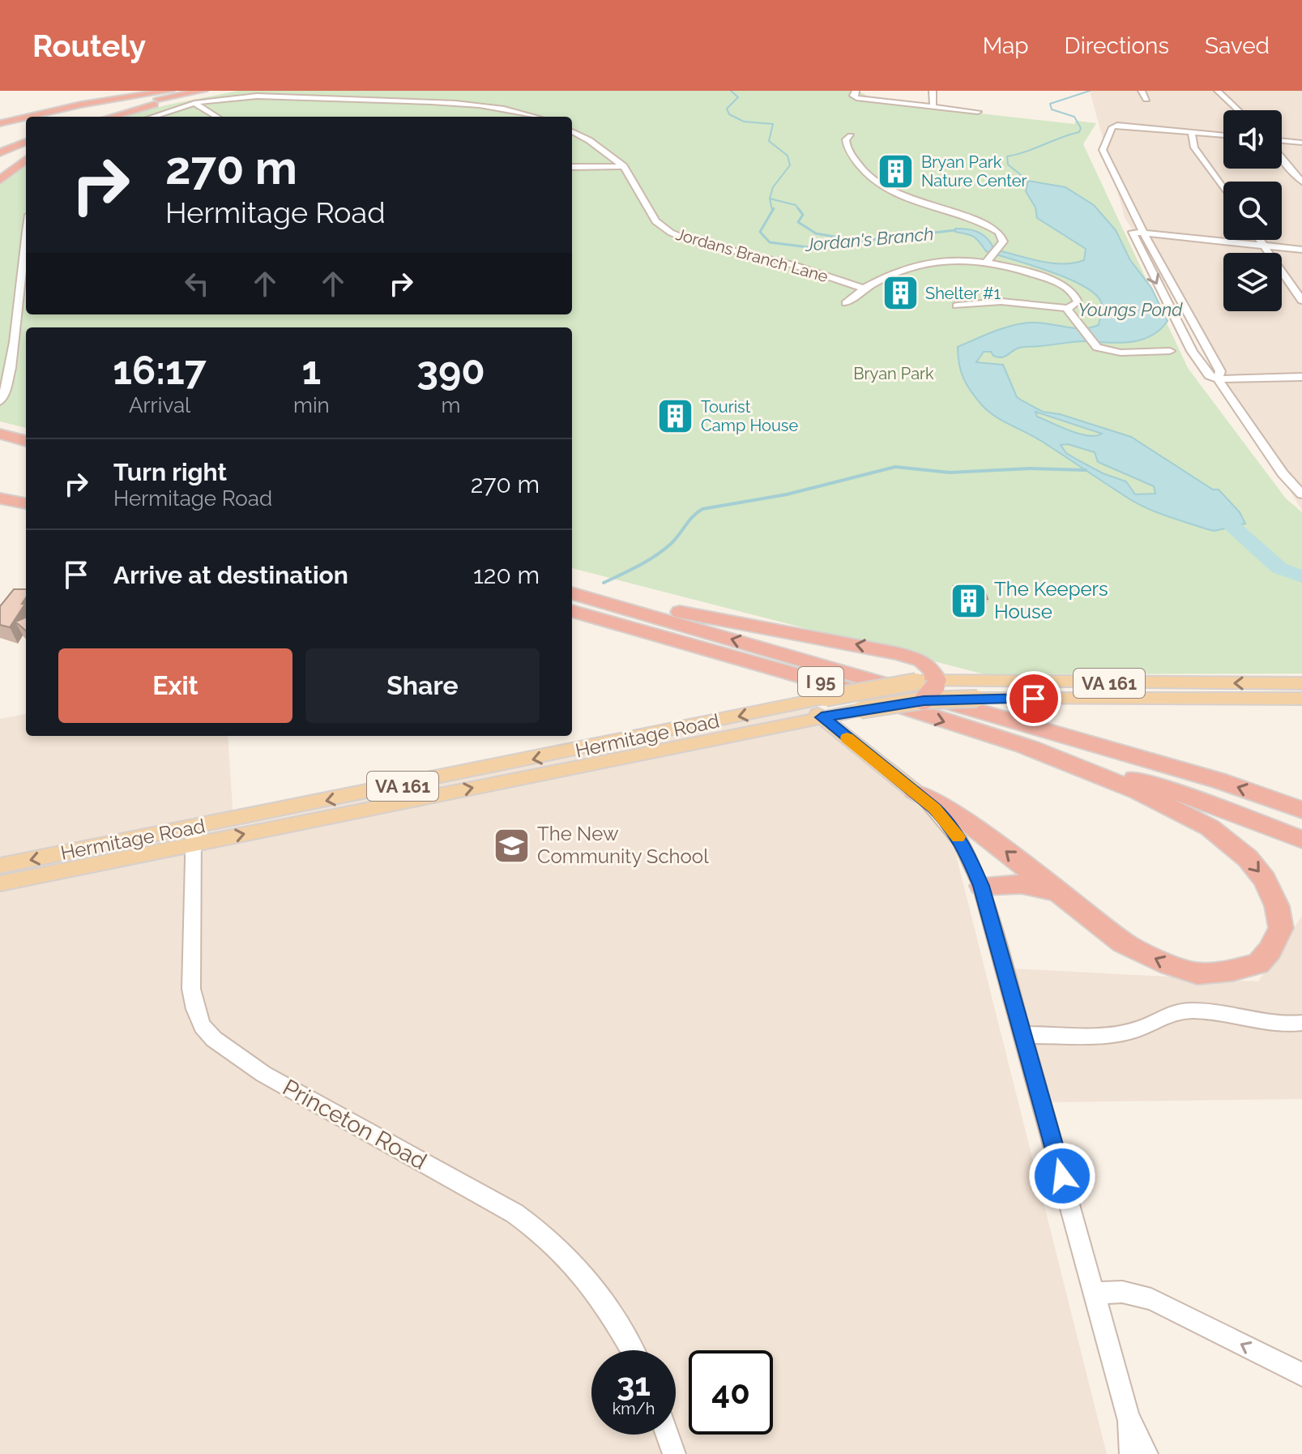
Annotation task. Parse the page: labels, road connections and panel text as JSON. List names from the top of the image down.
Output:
{
  "streets": {
    "highway": ["I 95"],
    "main road": ["VA 161", "Hermitage Road"],
    "street": ["Jordans Branch Lane", "Princeton Road"]
  },
  "crossings": [
    ["Hermitage Road", "Princeton Road"]
  ],
  "water": ["Jordan's Branch", "Youngs Pond"],
  "parks": ["Bryan Park"],
  "places": {
    "building": [
      "Bryan Park Nature Center",
      "Shelter #1",
      "Tourist Camp House",
      "The Keepers House"
    ],
    "school or university": ["The New Community School"]
  },
  "page": {
    "header": "Routely",
    "nav": ["Map", "Directions", "Saved"],
    "turn": ["270 m", "Hermitage Road"],
    "eta": [
      "16:17",
      "Arrival",
      "1",
      "min",
      "390",
      "m"
    ],
    "list": [
      {
        "name": "Turn right",
        "note": "Hermitage Road",
        "value": "270 m"
      },
      {
        "name": "Arrive at destination",
        "value": "120 m"
      }
    ],
    "buttons": ["Exit", "Share"],
    "speed": "31 km/h",
    "limit": "40"
  }
}
